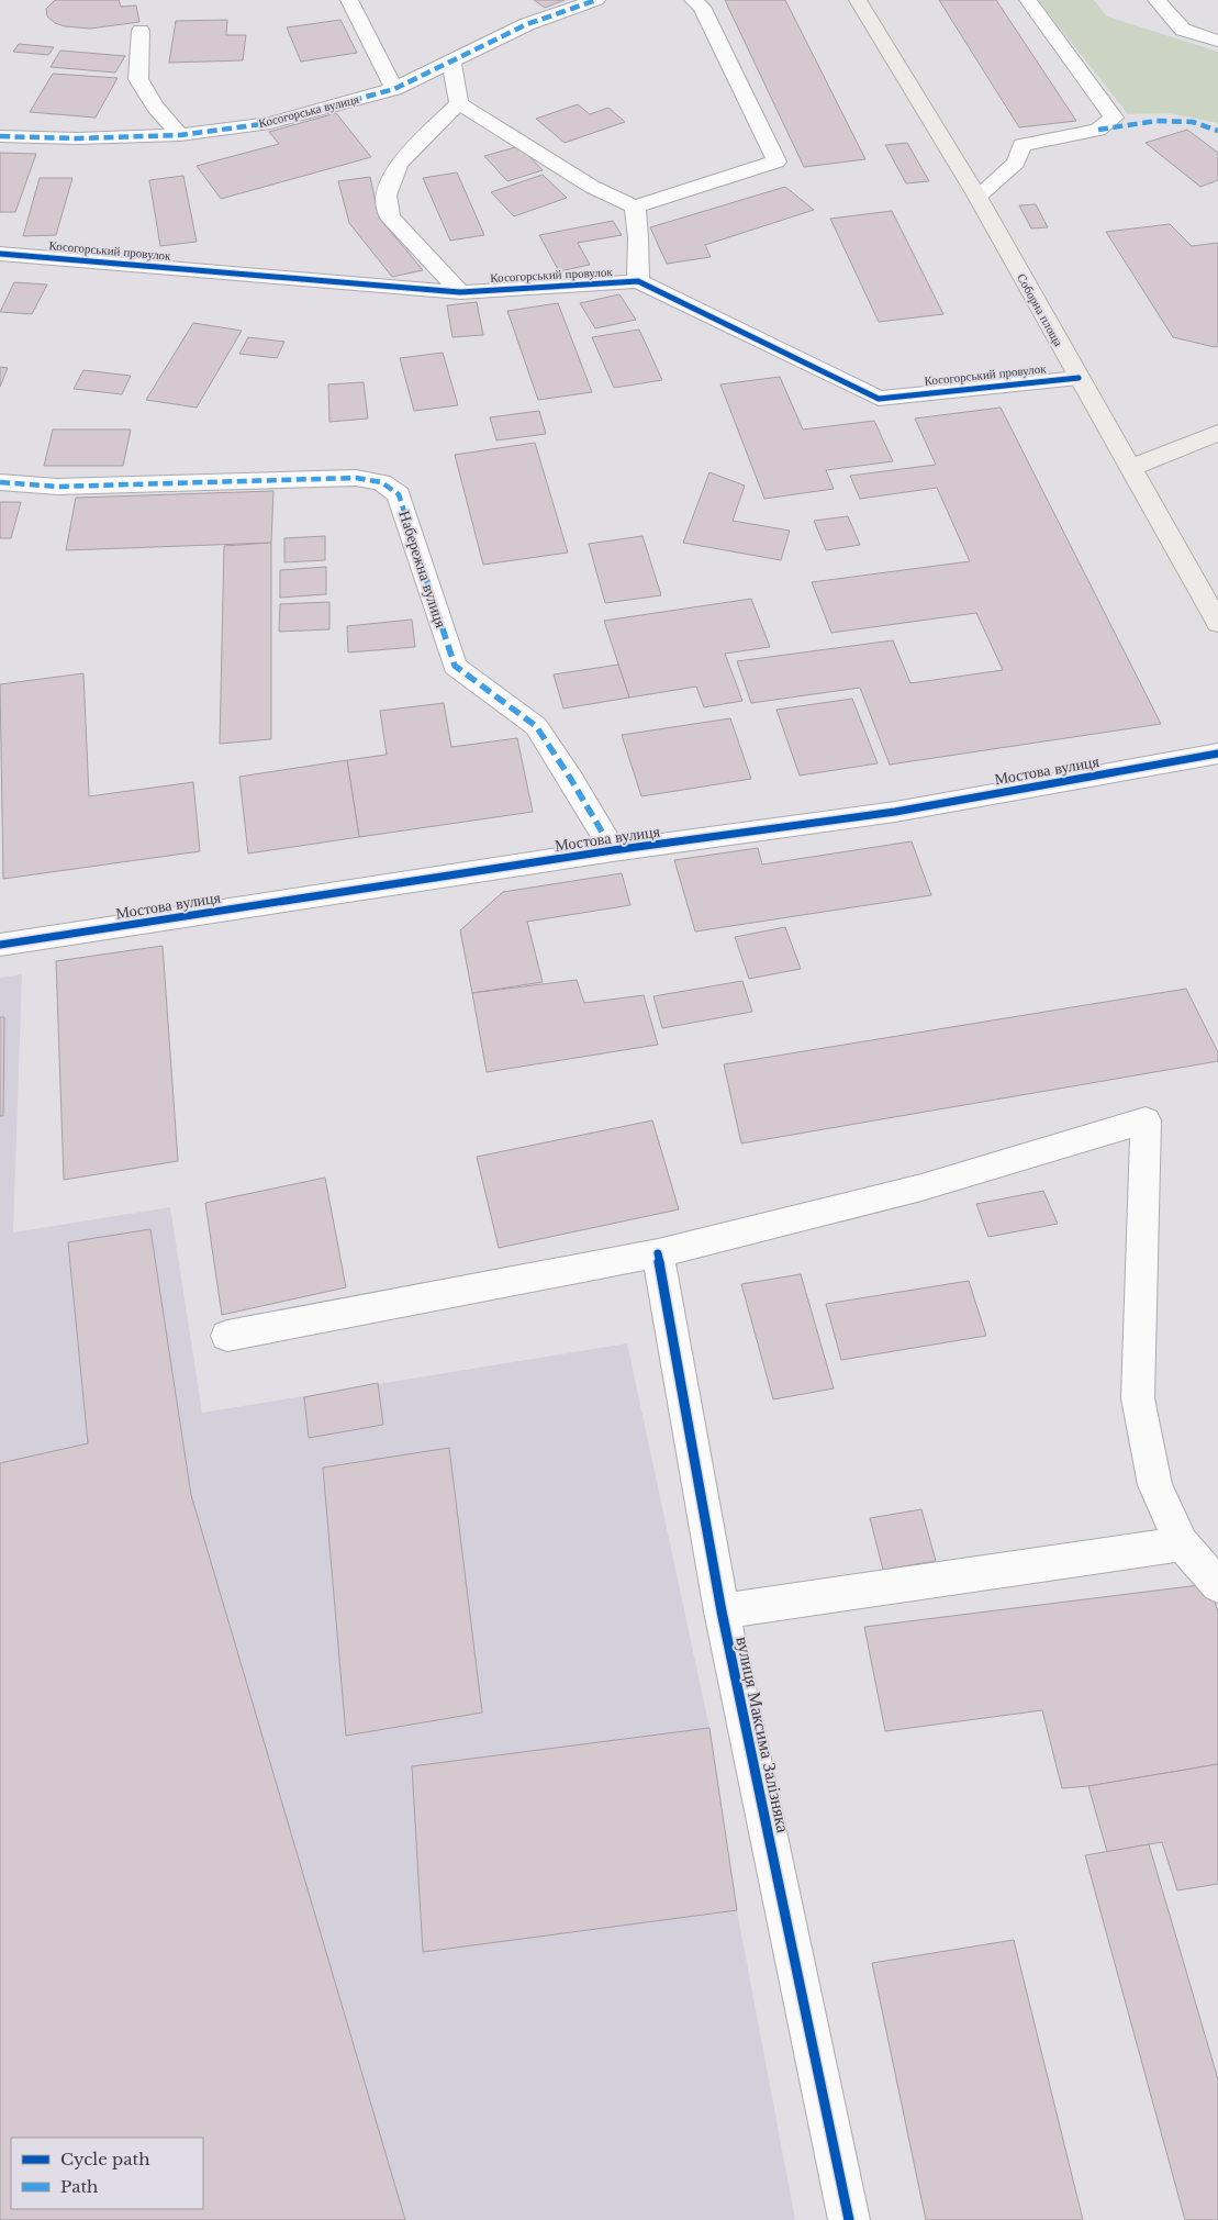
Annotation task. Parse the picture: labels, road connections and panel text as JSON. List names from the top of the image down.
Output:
{
  "streets": {
    "main road": ["Соборна площа"],
    "street": [
      "Косогорська вулиця",
      "Косогорський провулок",
      "Набережна вулиця",
      "Мостова вулиця",
      "вулиця Максима Залізняка"
    ]
  },
  "crossings": [
    ["Косогорський провулок", "Соборна площа"],
    ["Набережна вулиця", "Мостова вулиця"]
  ],
  "legend": ["Cycle path", "Path"]
}
